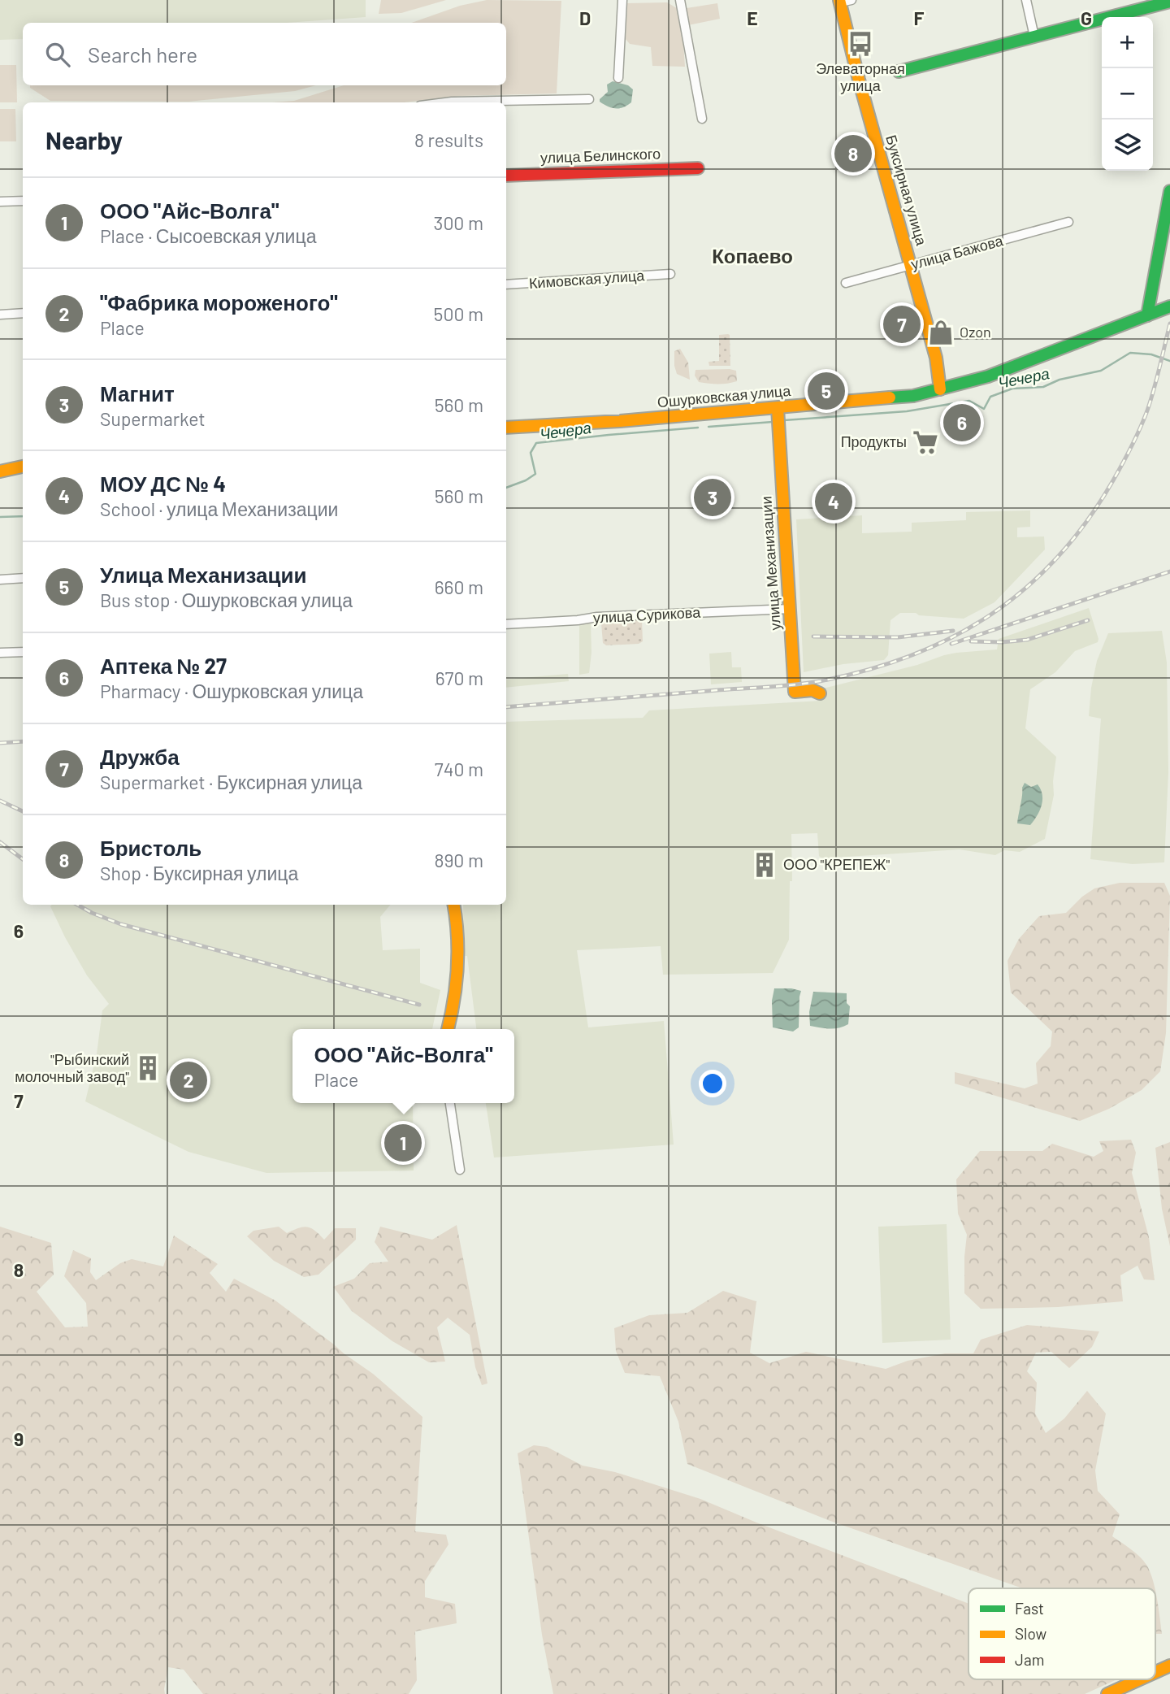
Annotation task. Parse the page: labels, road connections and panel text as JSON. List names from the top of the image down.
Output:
{
  "streets": {
    "street": [
      "улица Белинского",
      "Буксирная улица",
      "улица Бажова",
      "Кимовская улица",
      "Ошурковская улица",
      "улица Механизации",
      "улица Сурикова"
    ]
  },
  "crossings": [
    ["Буксирная улица", "улица Бажова"],
    ["Буксирная улица", "Ошурковская улица"],
    ["Ошурковская улица", "улица Механизации"],
    ["улица Механизации", "улица Сурикова"]
  ],
  "districts": ["Копаево"],
  "water": ["Чечера"],
  "places": {
    "bus stop": ["Элеваторная улица"],
    "shop": ["Ozon"],
    "supermarket": ["Продукты"],
    "building": ["ООО \"КРЕПЕЖ\"", "\"Рыбинский молочный завод\""]
  },
  "legend": ["Fast", "Slow", "Jam"],
  "page": {
    "map_buttons": ["+", "−"],
    "search": "Search here",
    "heading": ["Nearby", "8 results"],
    "pins": [
      "8",
      "7",
      "5",
      "6",
      "3",
      "4",
      "2",
      "1"
    ],
    "list": [
      {
        "mark": "1",
        "name": "ООО \"Айс-Волга\"",
        "note": "Place · Сысоевская улица",
        "value": "300 m"
      },
      {
        "mark": "2",
        "name": "\"Фабрика мороженого\"",
        "note": "Place",
        "value": "500 m"
      },
      {
        "mark": "3",
        "name": "Магнит",
        "note": "Supermarket",
        "value": "560 m"
      },
      {
        "mark": "4",
        "name": "МОУ ДС № 4",
        "note": "School · улица Механизации",
        "value": "560 m"
      },
      {
        "mark": "5",
        "name": "Улица Механизации",
        "note": "Bus stop · Ошурковская улица",
        "value": "660 m"
      },
      {
        "mark": "6",
        "name": "Аптека № 27",
        "note": "Pharmacy · Ошурковская улица",
        "value": "670 m"
      },
      {
        "mark": "7",
        "name": "Дружба",
        "note": "Supermarket · Буксирная улица",
        "value": "740 m"
      },
      {
        "mark": "8",
        "name": "Бристоль",
        "note": "Shop · Буксирная улица",
        "value": "890 m"
      }
    ],
    "popup": ["ООО \"Айс-Волга\"", "Place"]
  },
  "grid": {
    "columns": [
      "D",
      "E",
      "F",
      "G"
    ],
    "rows": [
      "6",
      "7",
      "8",
      "9"
    ]
  }
}
